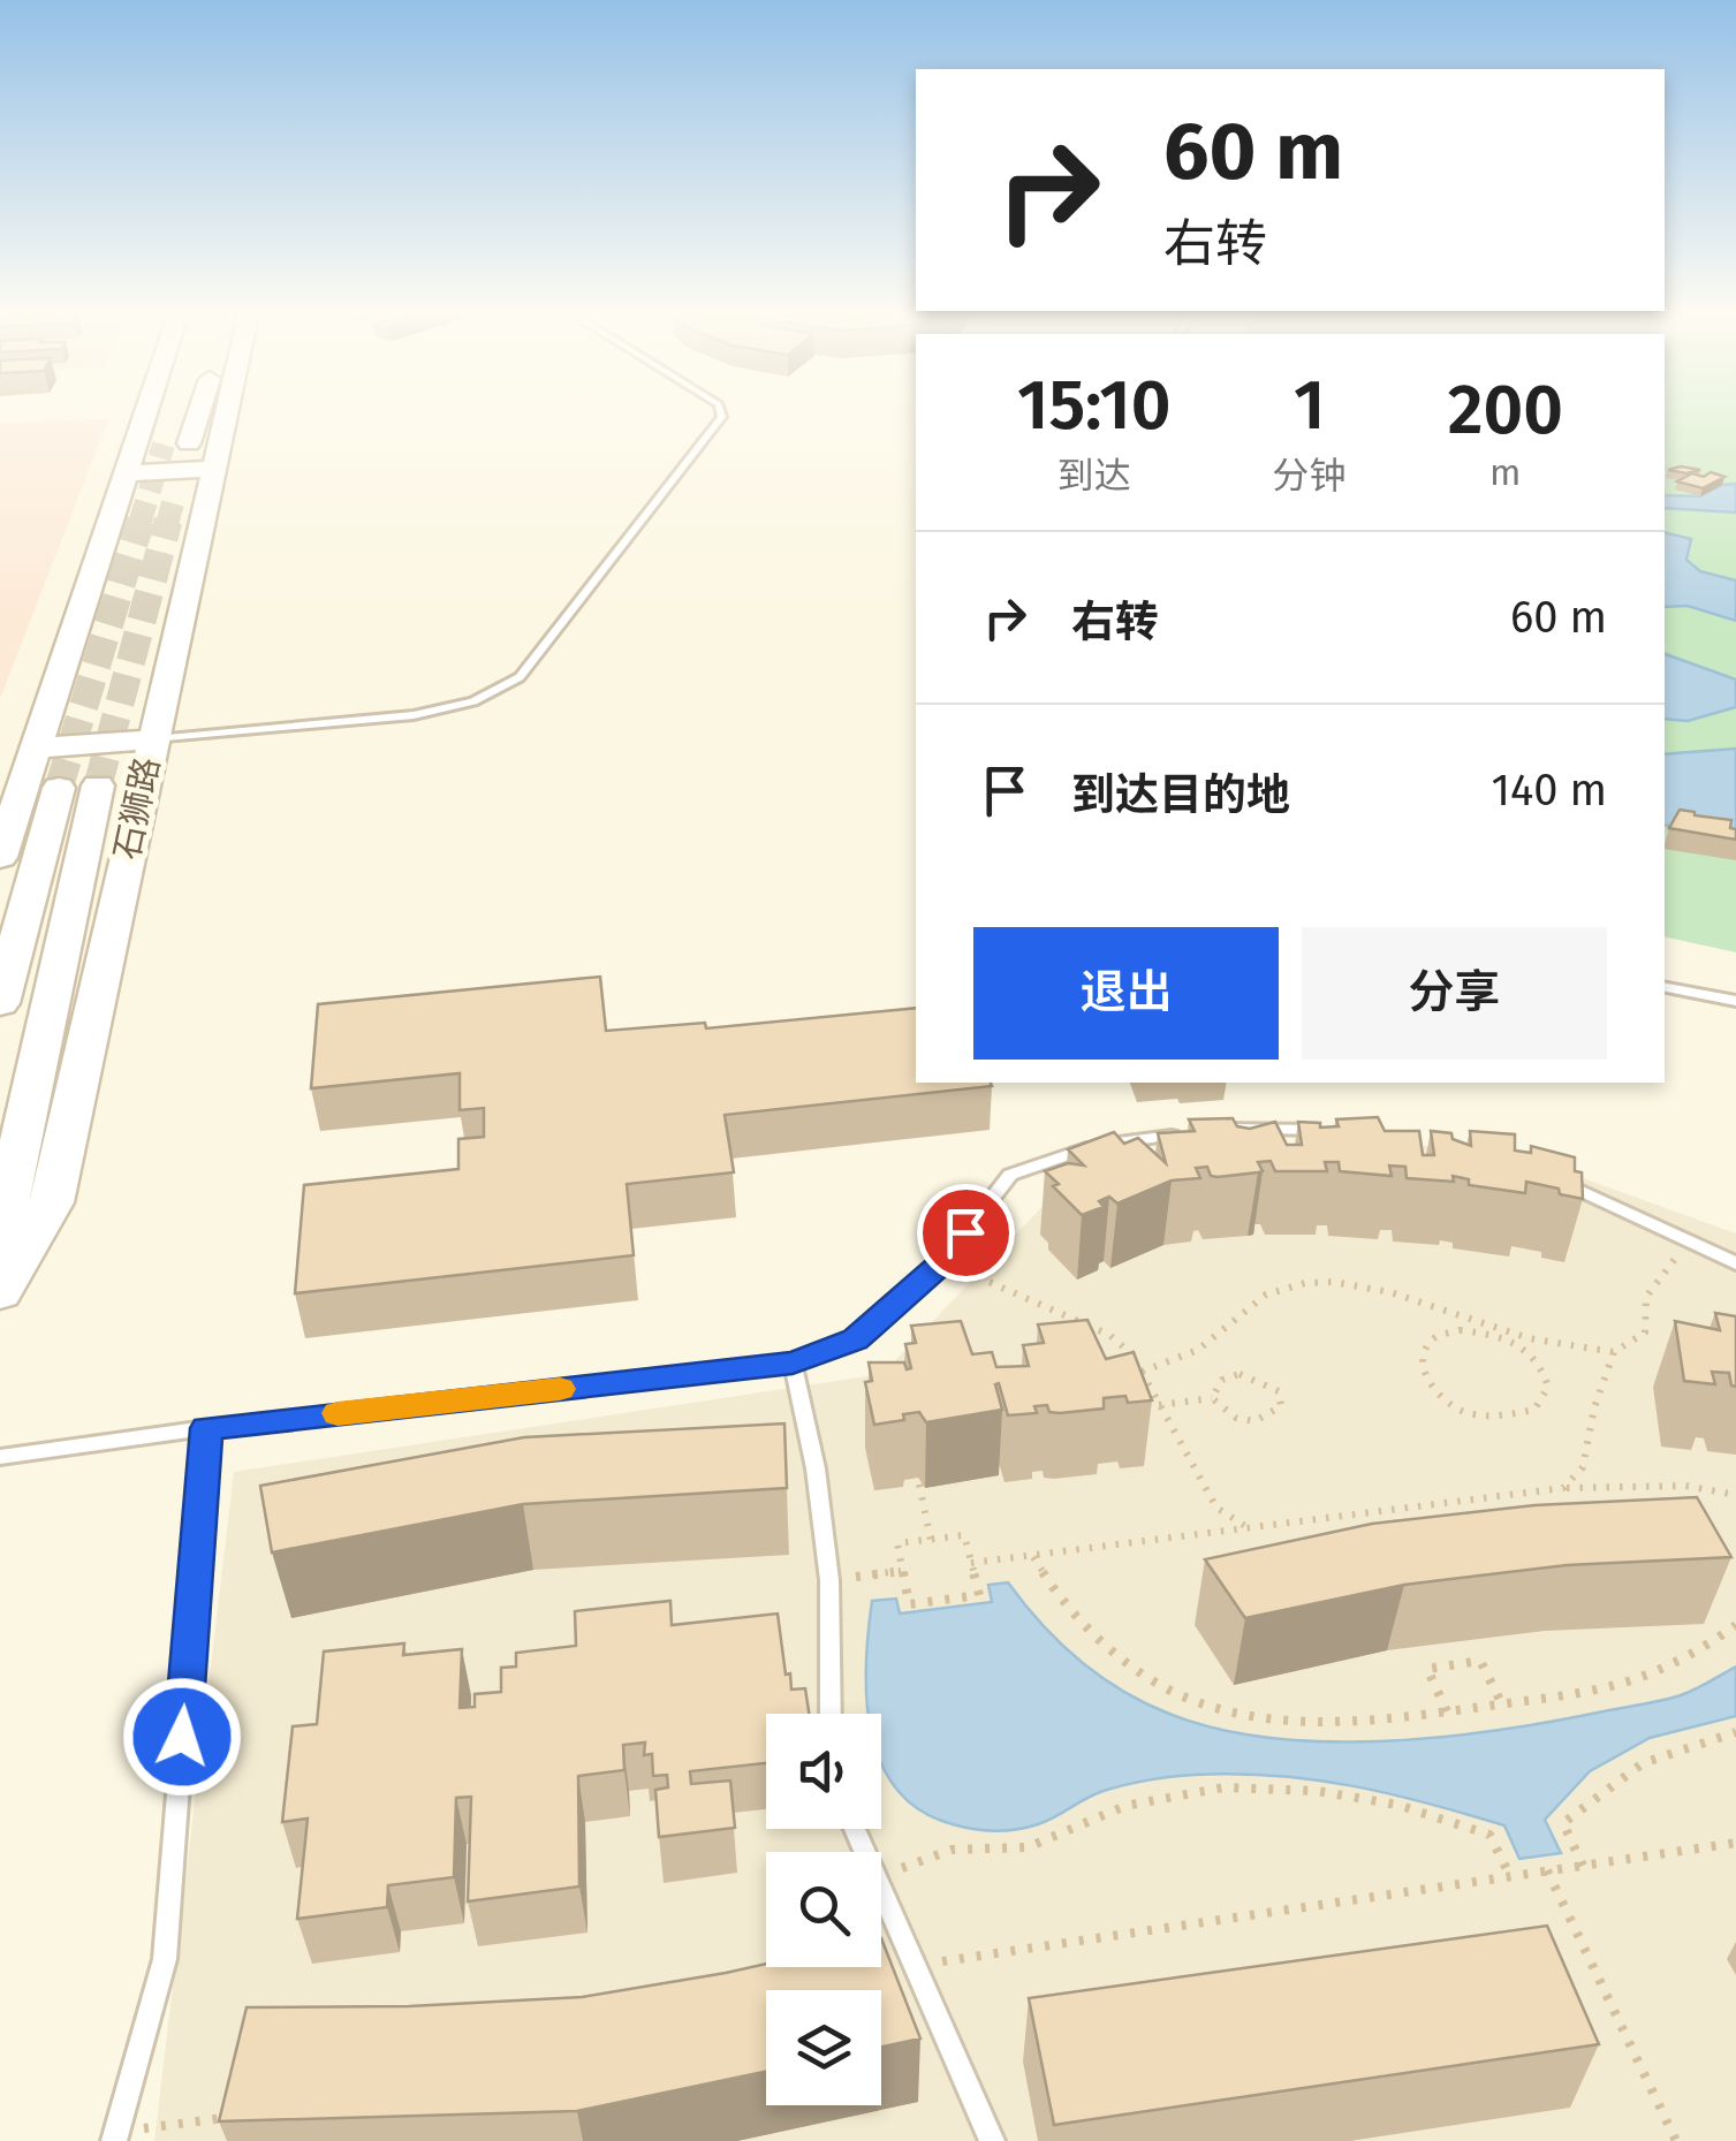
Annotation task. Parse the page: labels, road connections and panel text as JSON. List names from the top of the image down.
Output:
{
  "streets": {
    "street": ["石狮路"]
  },
  "page": {
    "turn": ["60 m", "右转"],
    "eta": [
      "15:10",
      "到达",
      "1",
      "分钟",
      "200",
      "m"
    ],
    "list": [
      {
        "name": "右转",
        "value": "60 m"
      },
      {
        "name": "到达目的地",
        "value": "140 m"
      }
    ],
    "buttons": ["退出", "分享"]
  }
}
